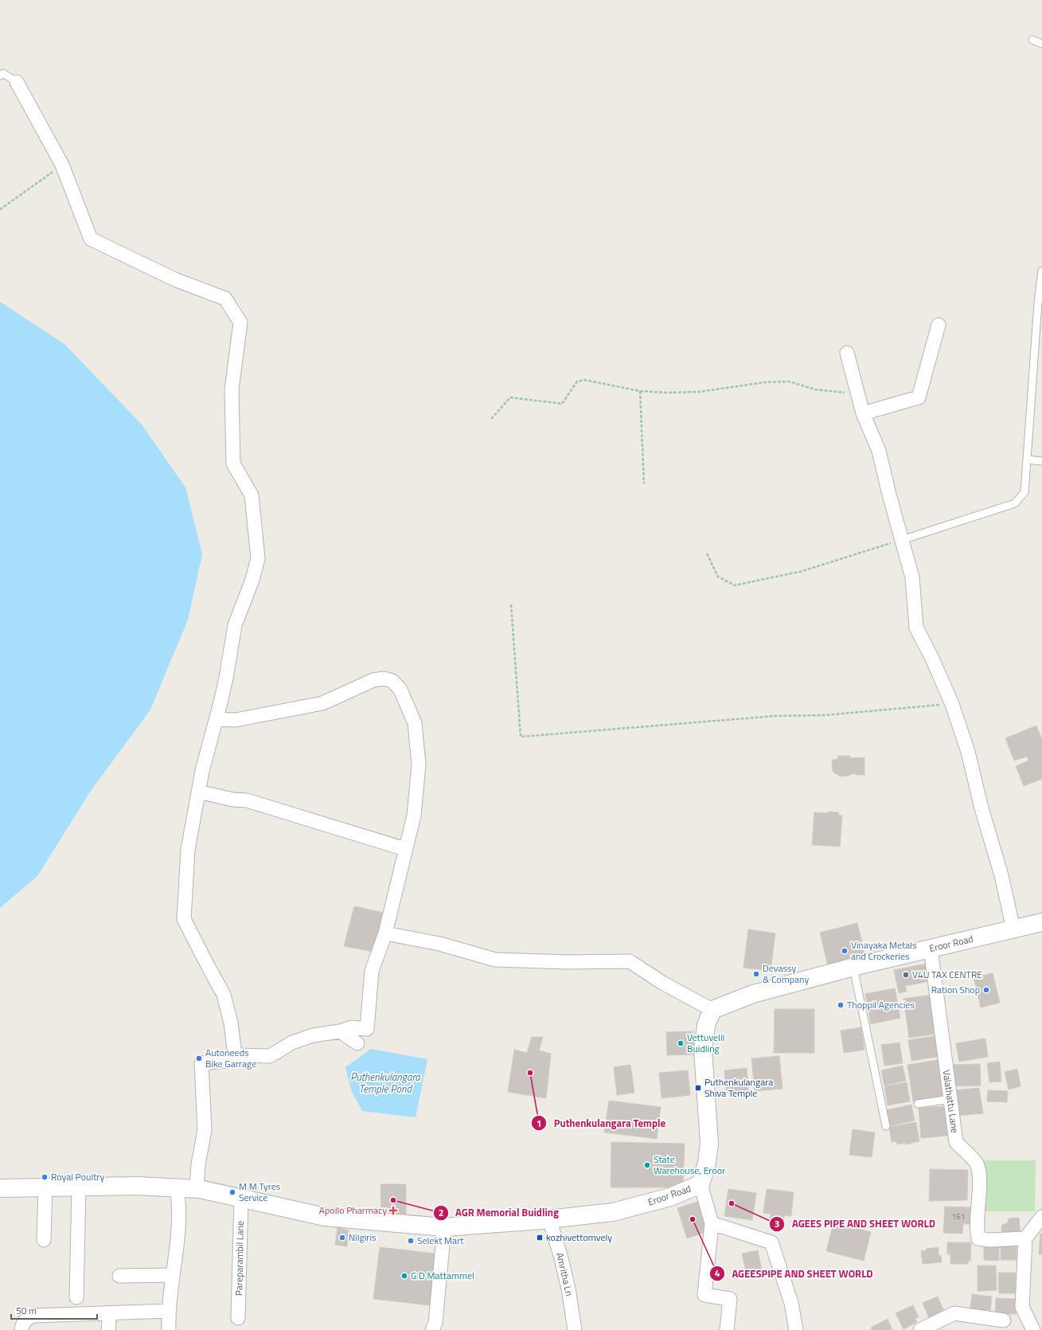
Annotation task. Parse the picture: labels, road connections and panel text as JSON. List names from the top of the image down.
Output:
{
  "streets": {
    "main road": ["Eroor Road"],
    "street": ["Valathattu Lane", "Pareparambil Lane", "Amritha Ln"]
  },
  "crossings": [
    ["Eroor Road", "Valathattu Lane"],
    ["Eroor Road", "Pareparambil Lane"],
    ["Eroor Road", "Amritha Ln"]
  ],
  "water": ["Puthenkulangara Temple Pond"],
  "places": {
    "other": [
      "Vinayaka Metals and Crockeries",
      "Devassy & Company",
      "V4U TAX CENTRE",
      "Ration Shop",
      "Thoppil Agencies",
      "Vettuvelil Buidling",
      "Autoneeds Bike Garrage",
      "Puthenkulangara Temple",
      "State Warehouse, Eroor",
      "Royal Poultry",
      "M M Tyres Service",
      "AGR Memorial Buidling",
      "AGEES PIPE AND SHEET WORLD",
      "AGEESPIPE AND SHEET WORLD",
      "Nilgiris",
      "Selekt Mart",
      "G D Mattammel"
    ],
    "transit": ["Puthenkulangara Shiva Temple", "kozhivettomvely"],
    "health": ["Apollo Pharmacy"]
  },
  "house_numbers": ["161"],
  "scale_bar": "50 m"
}
